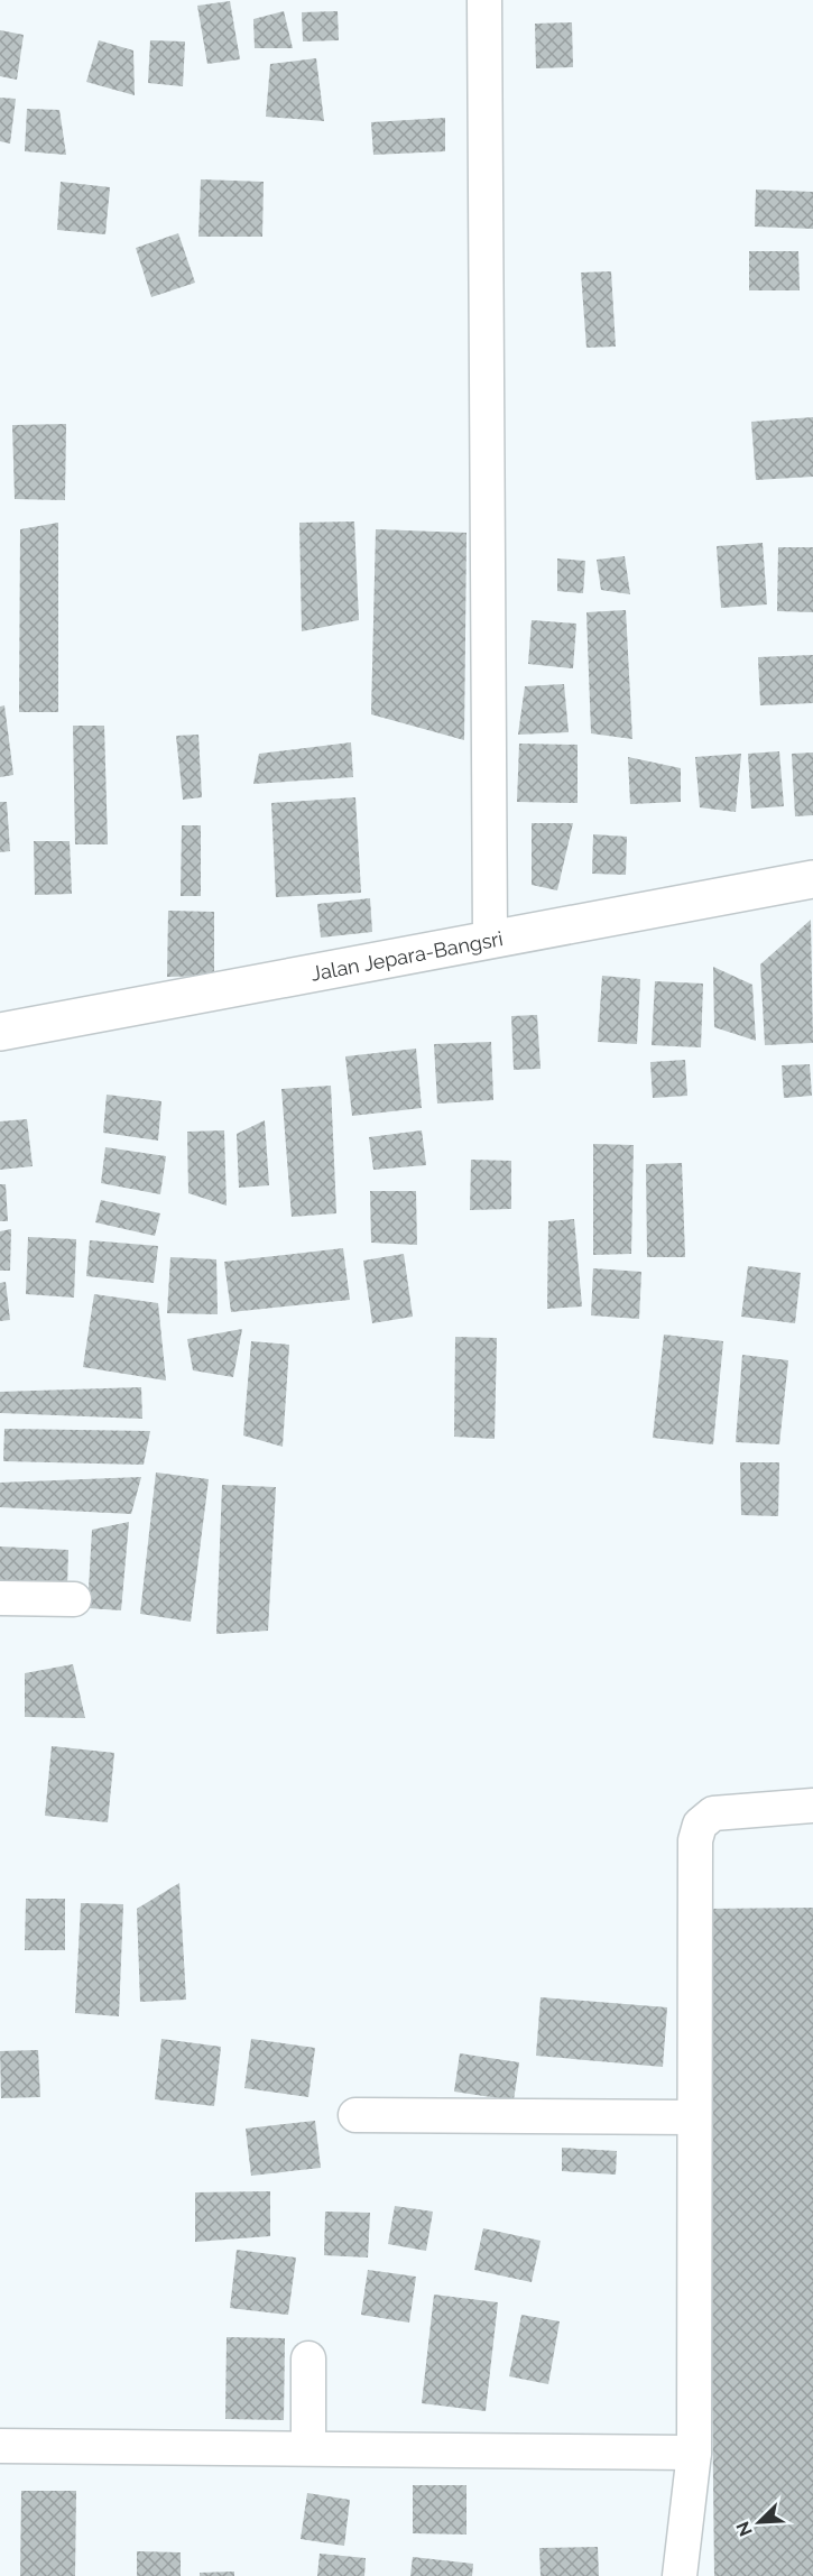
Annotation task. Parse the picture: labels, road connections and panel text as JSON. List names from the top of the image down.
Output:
{
  "streets": {
    "main road": ["Jalan Jepara-Bangsri"]
  },
  "north": "bottom left"
}
